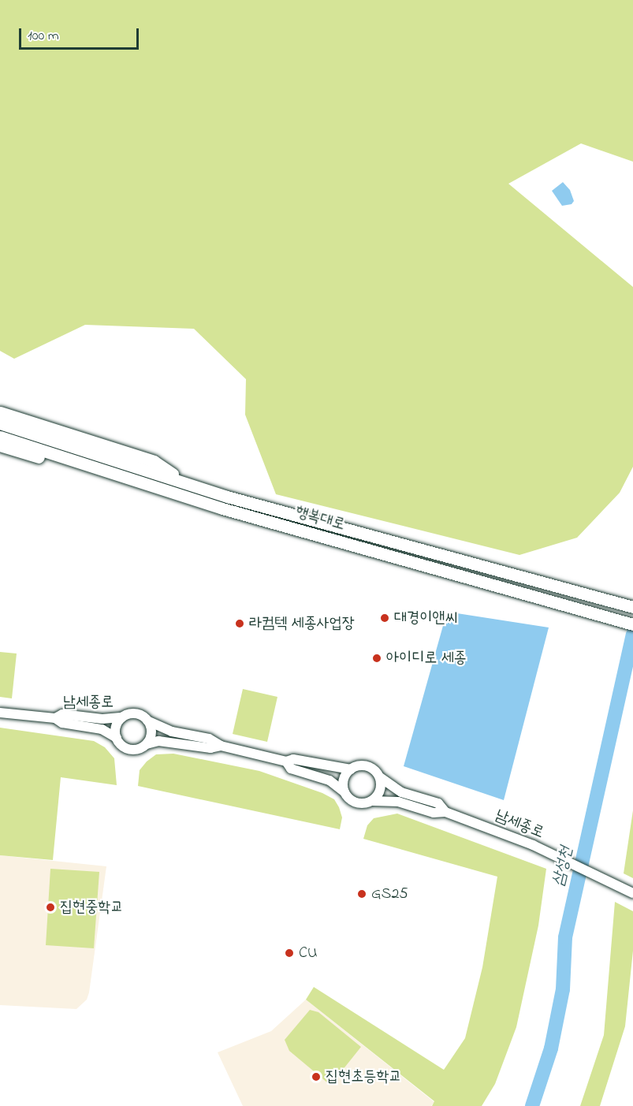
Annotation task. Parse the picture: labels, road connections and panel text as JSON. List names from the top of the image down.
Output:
{
  "streets": {
    "highway": ["행복대로"],
    "street": ["남세종로"]
  },
  "water": ["삼성천"],
  "places": [
    "대경이앤씨",
    "라컴텍 세종사업장",
    "아이디로 세종",
    "GS25",
    "집현중학교",
    "CU",
    "집현초등학교"
  ],
  "scale_bar": "100 m"
}
